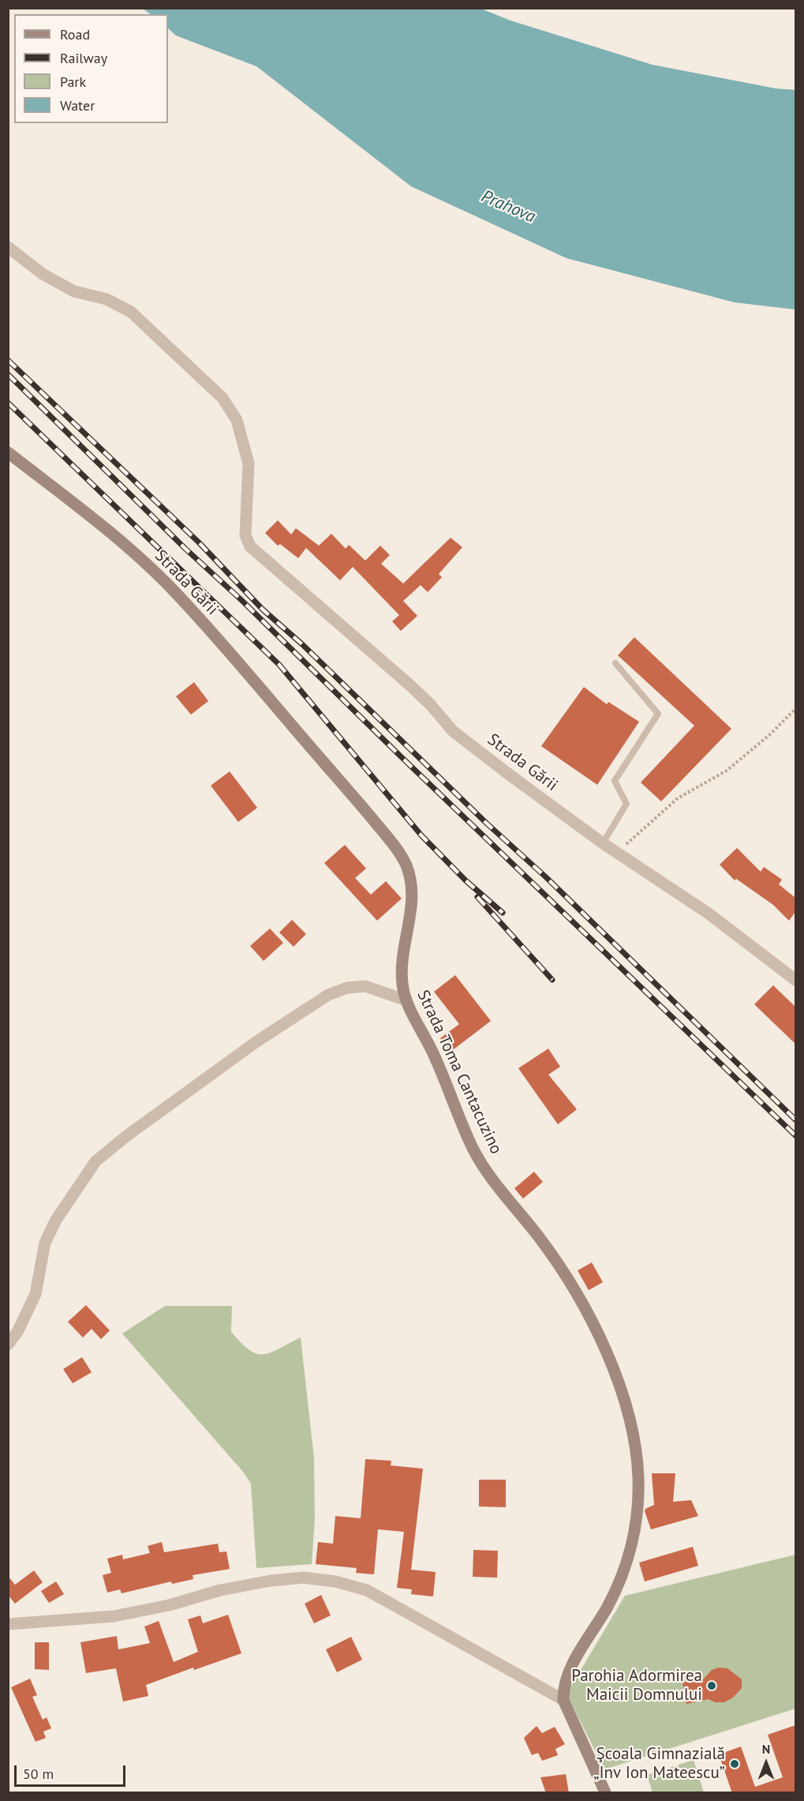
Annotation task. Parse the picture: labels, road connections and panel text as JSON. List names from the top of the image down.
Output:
{
  "streets": {
    "street": ["Strada Gării", "Strada Toma Cantacuzino"]
  },
  "crossings": [
    ["Strada Gării", "Strada Toma Cantacuzino"]
  ],
  "water": ["Prahova"],
  "places": ["Parohia Adormirea Maicii Domnului", "Şcoala Gimnazială „Inv Ion Mateescu”"],
  "legend": [
    "Road",
    "Railway",
    "Park",
    "Water"
  ],
  "scale_bar": "50 m",
  "north": "top"
}
